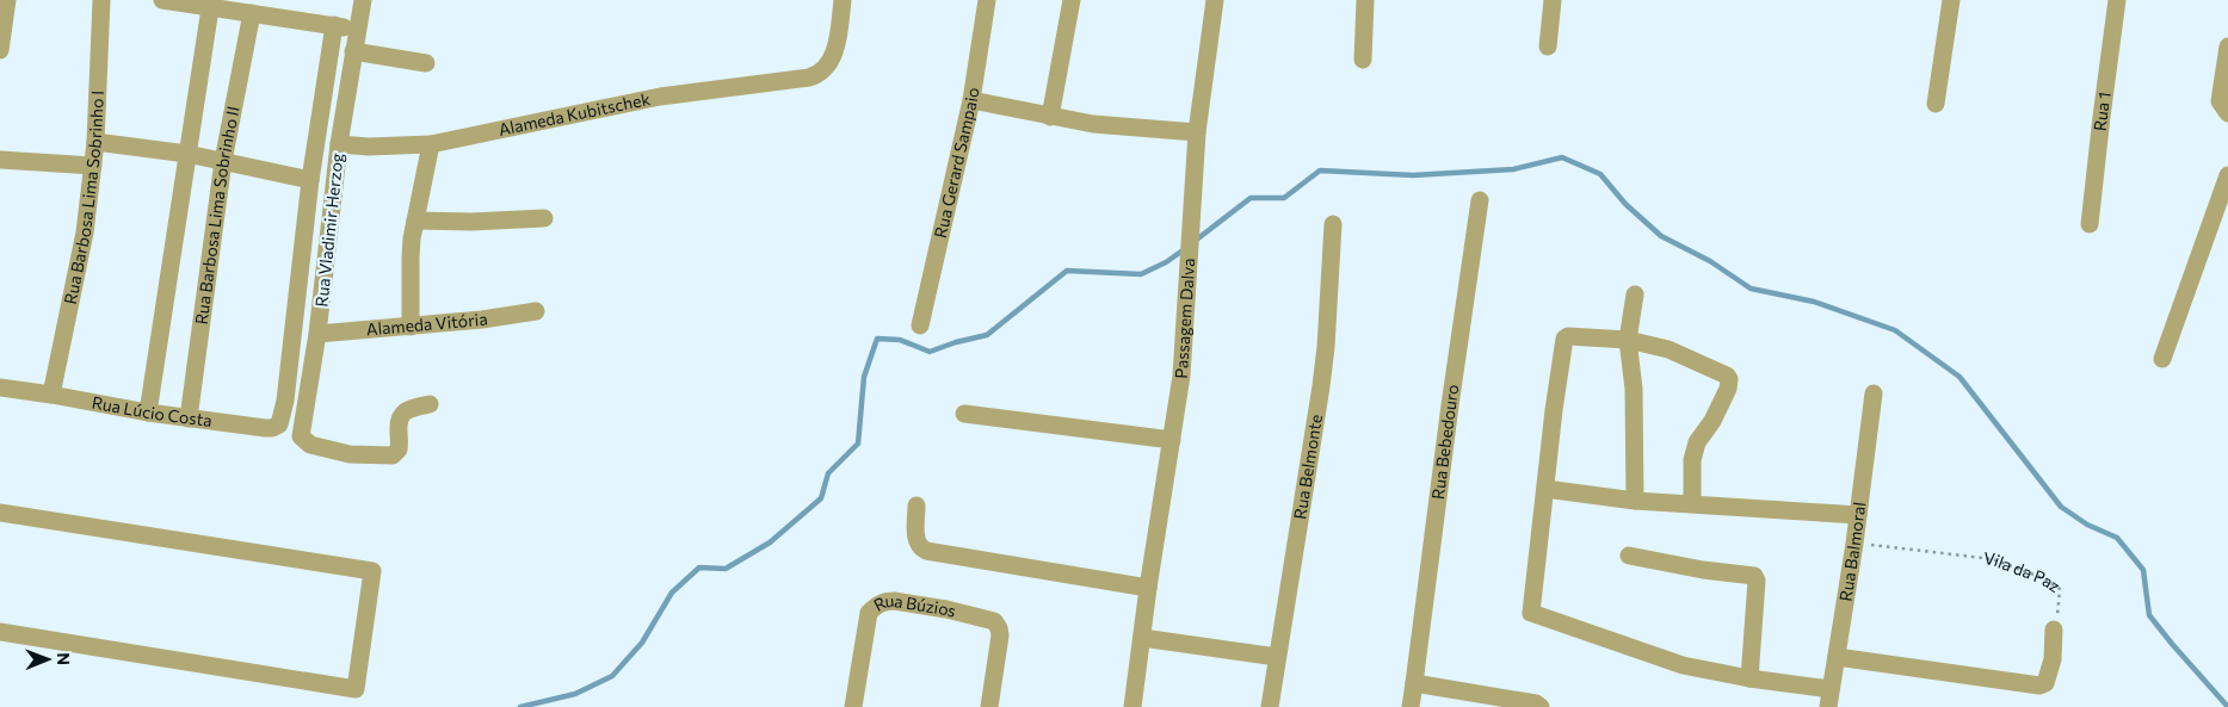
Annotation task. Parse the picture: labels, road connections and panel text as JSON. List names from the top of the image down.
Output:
{
  "streets": {
    "street": [
      "Rua 1",
      "Alameda Kubitschek",
      "Rua Gerard Sampaio",
      "Rua Barbosa Lima Sobrinho I",
      "Rua Barbosa Lima Sobrinho II",
      "Rua Vladimir Herzog",
      "Passagem Dalva",
      "Alameda Vitória",
      "Rua Lúcio Costa",
      "Rua Bebedouro",
      "Rua Belmonte",
      "Rua Balmoral",
      "Rua Búzios"
    ],
    "path": ["Vila da Paz"]
  },
  "crossings": [
    ["Alameda Kubitschek", "Rua Vladimir Herzog"],
    ["Rua Barbosa Lima Sobrinho I", "Rua Lúcio Costa"],
    ["Rua Barbosa Lima Sobrinho II", "Rua Lúcio Costa"],
    ["Rua Vladimir Herzog", "Alameda Vitória"],
    ["Rua Balmoral", "Vila da Paz"]
  ],
  "north": "right"
}
